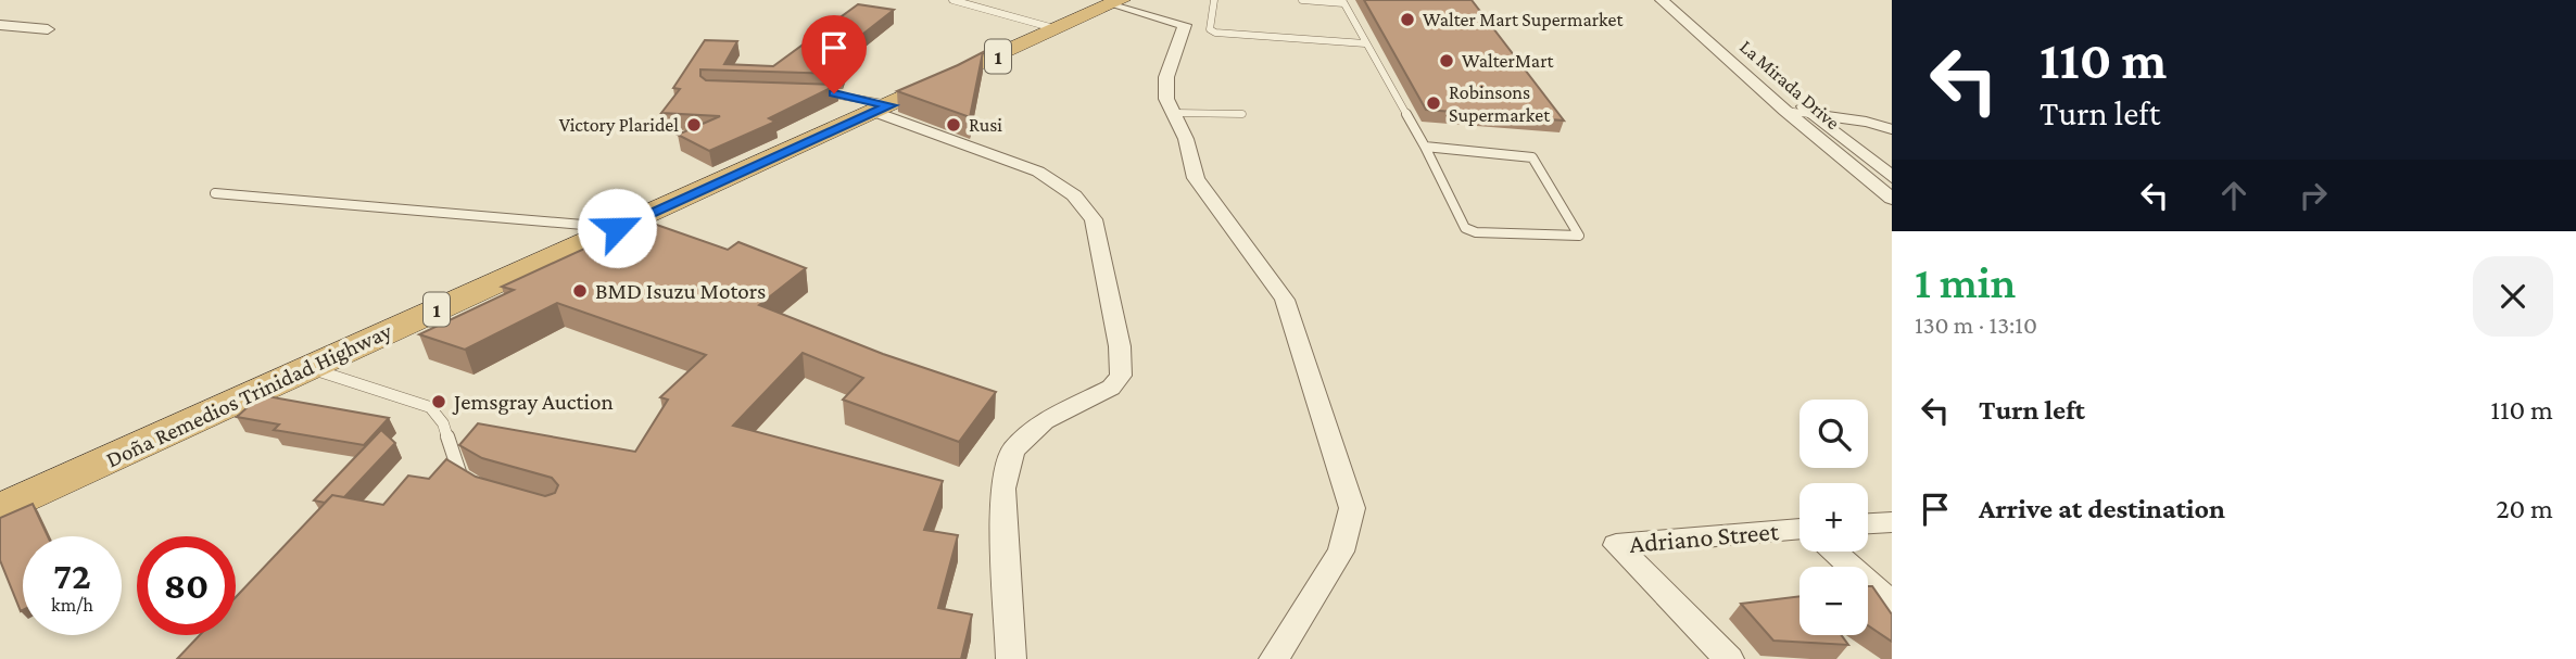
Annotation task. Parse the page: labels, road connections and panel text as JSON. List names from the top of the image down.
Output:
{
  "streets": {
    "highway": ["1", "Doña Remedios Trinidad Highway"],
    "street": ["La Mirada Drive", "Adriano Street"]
  },
  "places": [
    "Walter Mart Supermarket",
    "WalterMart",
    "Robinsons Supermarket",
    "Victory Plaridel",
    "Rusi",
    "BMD Isuzu Motors",
    "Jemsgray Auction"
  ],
  "page": {
    "turn": ["110 m", "Turn left"],
    "heading": ["1 min", "130 m · 13:10"],
    "list": [
      {
        "name": "Turn left",
        "value": "110 m"
      },
      {
        "name": "Arrive at destination",
        "value": "20 m"
      }
    ],
    "map_buttons": ["+", "−"],
    "speed": "72 km/h",
    "limit": "80"
  }
}
